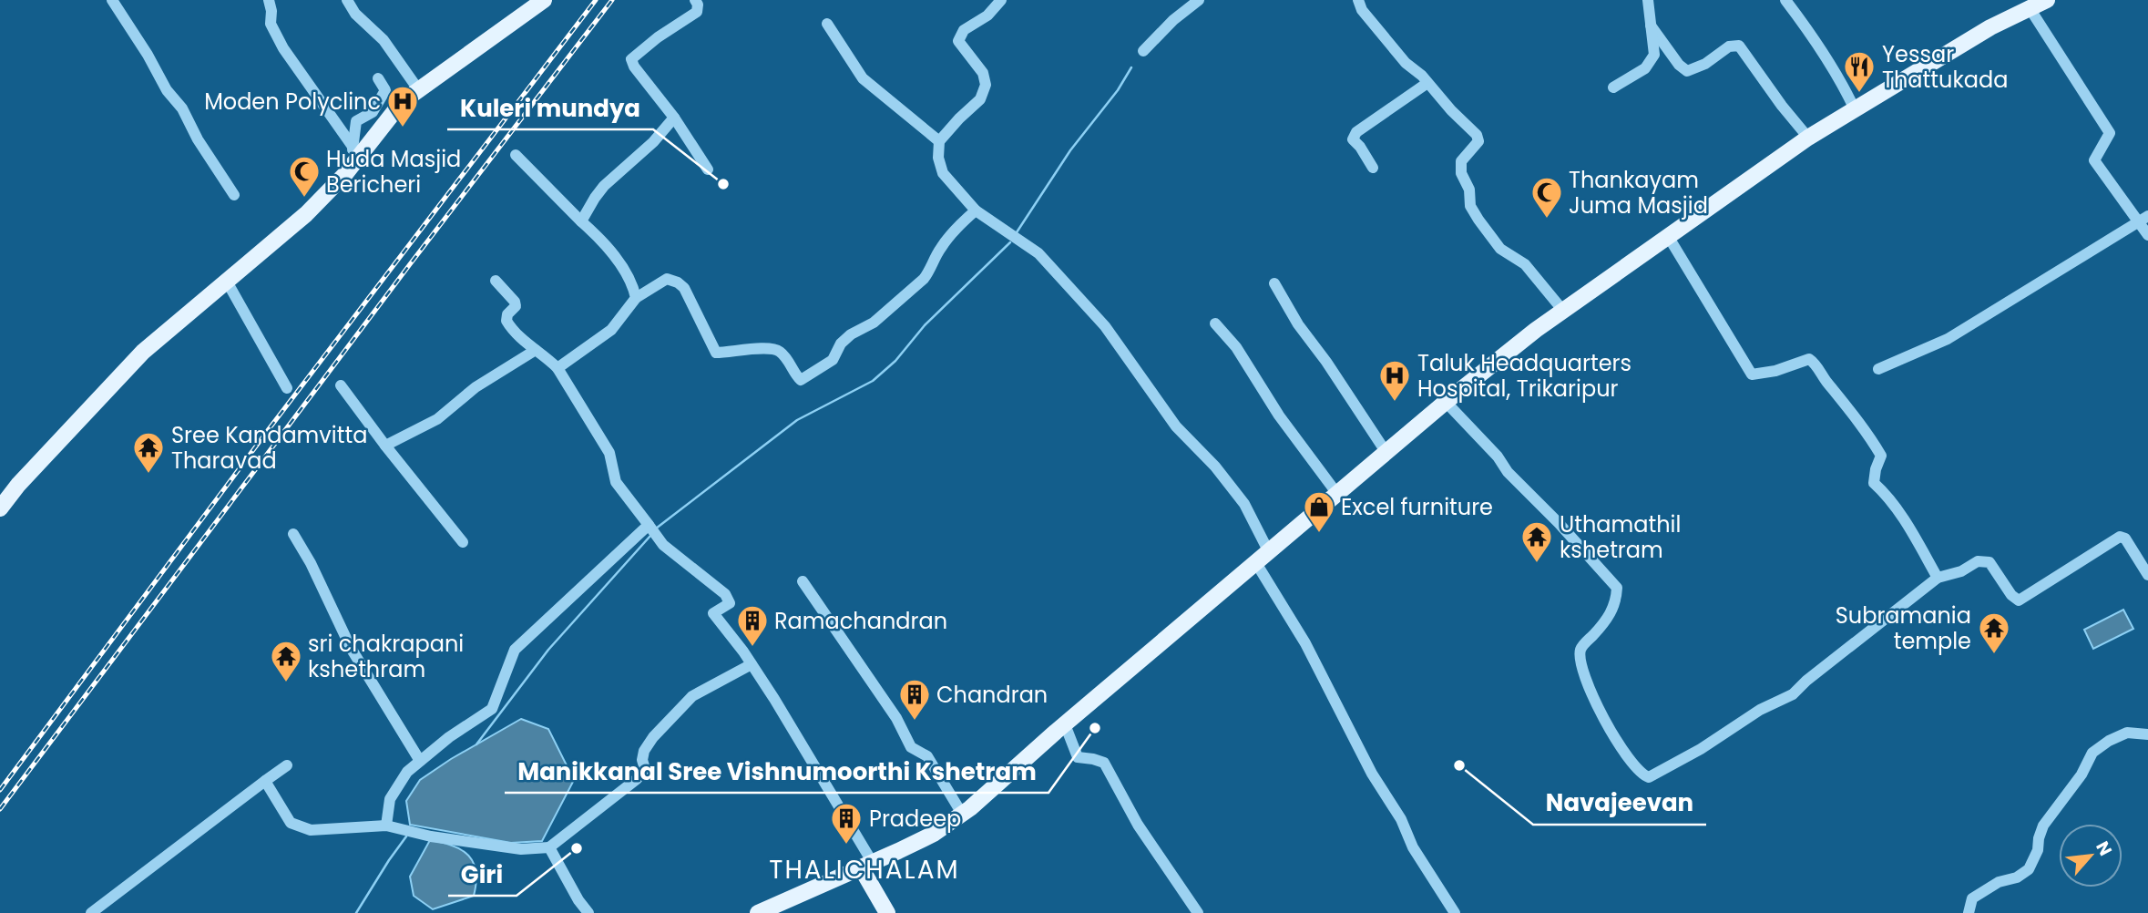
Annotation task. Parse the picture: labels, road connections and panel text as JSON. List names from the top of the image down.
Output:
{
  "districts": ["THALICHALAM"],
  "places": {
    "restaurant": ["Yessar Thattukada"],
    "hospital": ["Moden Polyclinc", "Taluk Headquarters Hospital, Trikaripur"],
    "other": [
      "Kuleri mundya",
      "Manikkanal Sree Vishnumoorthi Kshetram",
      "Navajeevan",
      "Giri"
    ],
    "mosque": ["Huda Masjid Bericheri", "Thankayam Juma Masjid"],
    "temple": [
      "Sree Kandamvitta Tharavad",
      "Uthamathil kshetram",
      "Subramania temple",
      "sri chakrapani kshethram"
    ],
    "shop": ["Excel furniture"],
    "building": ["Ramachandran", "Chandran", "Pradeep"]
  },
  "north": "top right"
}
